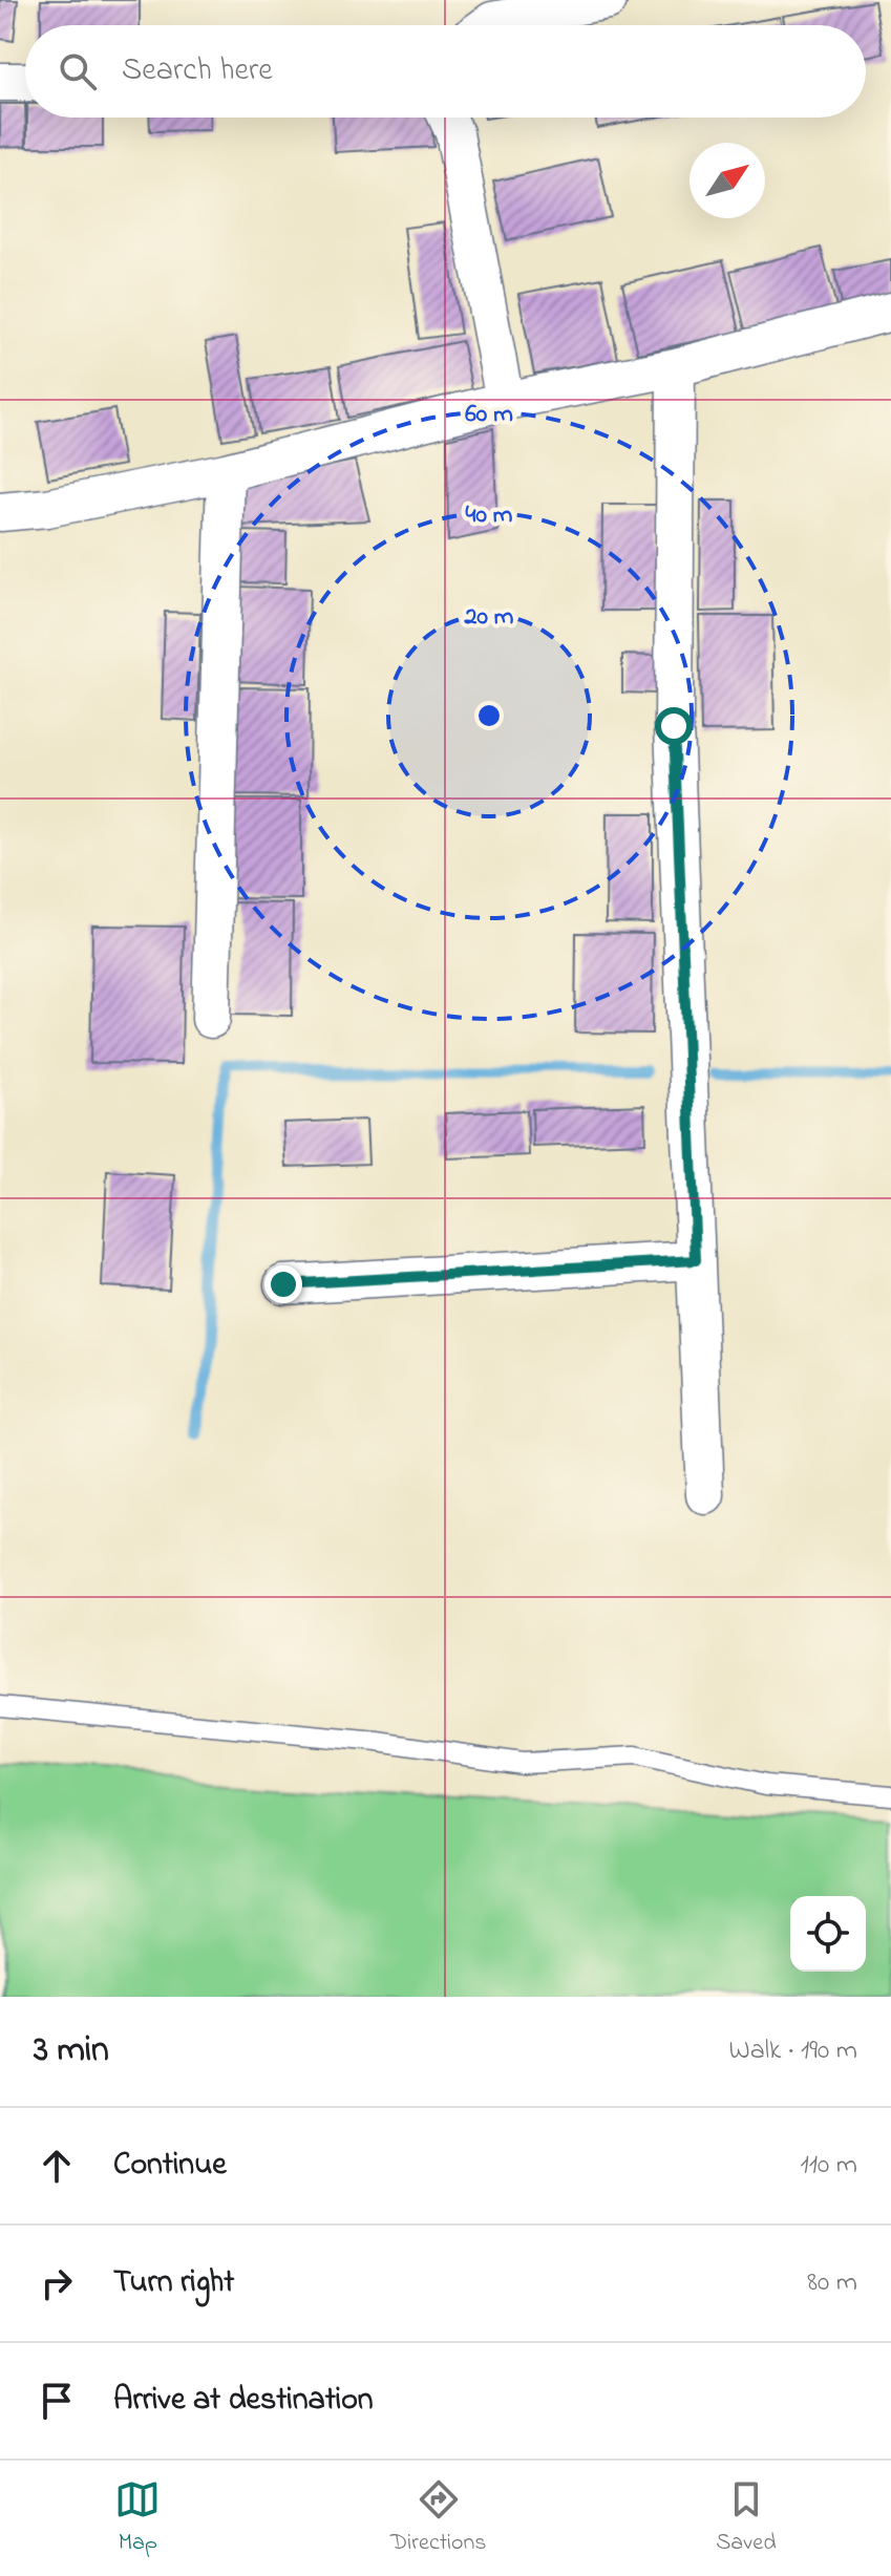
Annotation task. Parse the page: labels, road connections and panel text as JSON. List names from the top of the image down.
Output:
{
  "north": "top right",
  "page": {
    "search": "Search here",
    "heading": ["3 min", "Walk · 190 m"],
    "list": [
      ["Continue", "110 m"],
      ["Turn right", "80 m"],
      "Arrive at destination"
    ],
    "nav": ["Map", "Directions", "Saved"]
  },
  "rings": ["60 m", "40 m", "20 m"]
}
